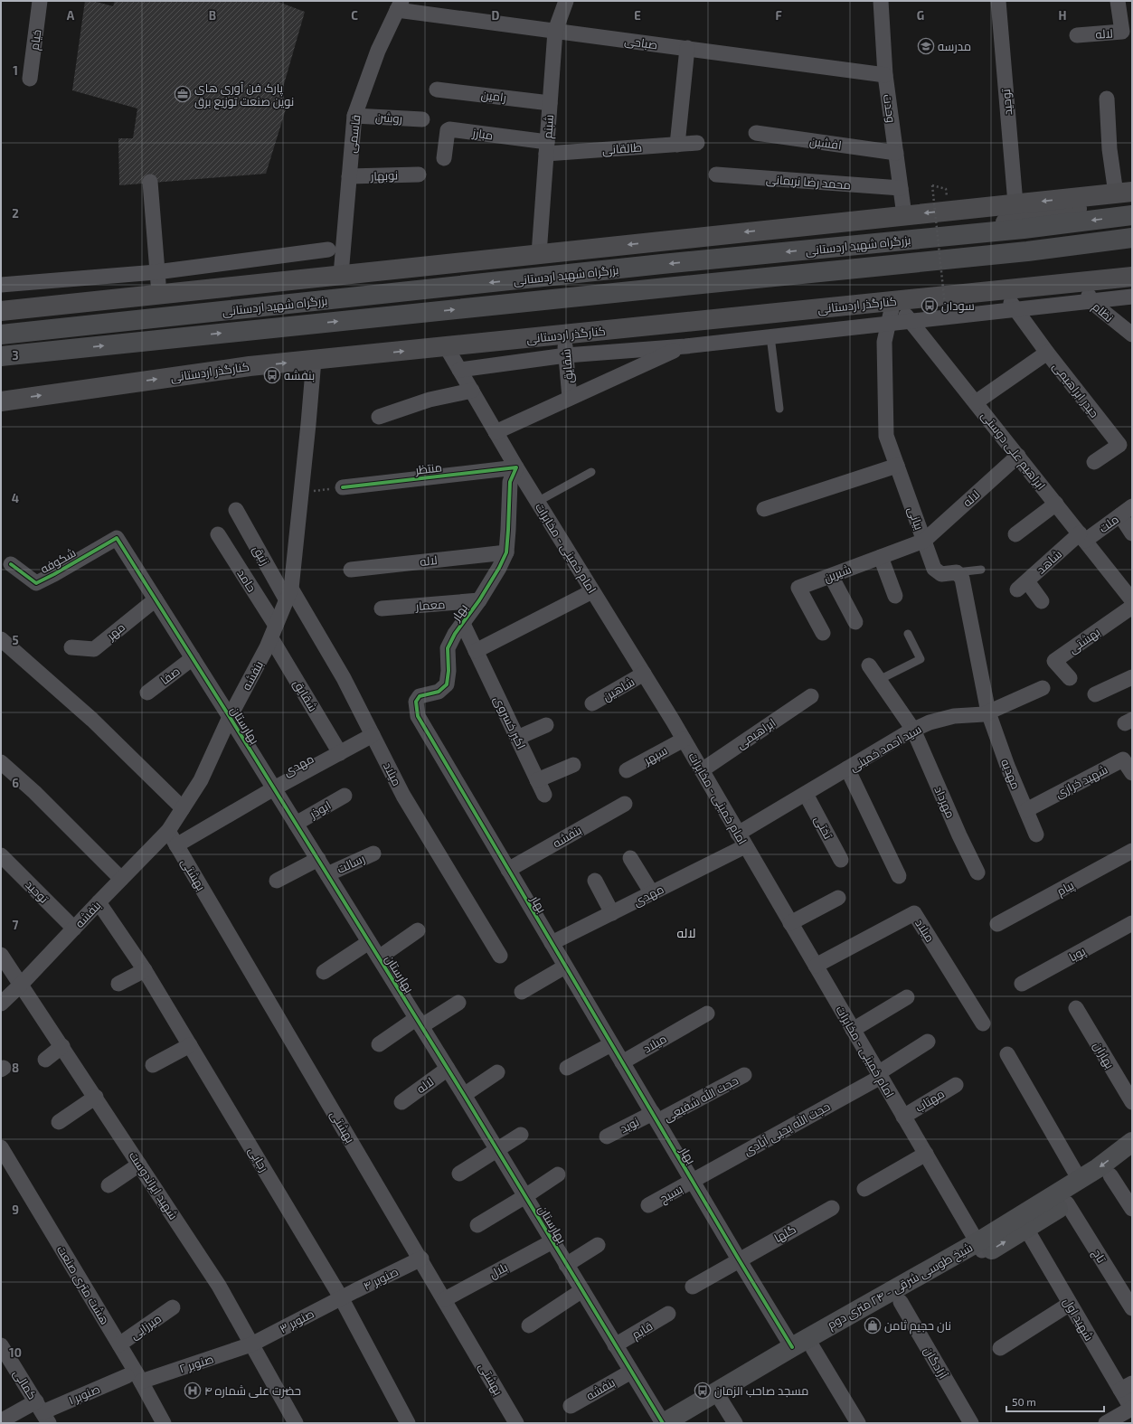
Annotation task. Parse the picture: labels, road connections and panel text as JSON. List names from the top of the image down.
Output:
{
  "streets": {
    "highway": ["بزرگراه شهید اردستانی"],
    "main road": ["کنارگذر اردستانی", "شیخ طوسی شرقی - ۲۴ متری دوم"],
    "street": [
      "لاله",
      "خیام",
      "صباحی",
      "رامین",
      "توحید",
      "وحدت",
      "روشن",
      "شبنم",
      "قاسمی",
      "مبارز",
      "افشین",
      "طالقانی",
      "نوبهار",
      "محمد رضا نریمانی",
      "نظام",
      "شقایق",
      "حیدر ابراهیمی",
      "ابراهیم علی دوستی",
      "منتظر",
      "بیانی",
      "ملت",
      "امام خمینی - مخابرات",
      "زنبق",
      "شکوفه",
      "شاهد",
      "شیرین",
      "حامد",
      "معمار",
      "بهار",
      "مهر",
      "بهشتی",
      "صفا",
      "بنفشه",
      "شاهین",
      "اکبر خسروی",
      "بهارستان",
      "ابراهیمی",
      "سید احمد خمینی",
      "سپهر",
      "مهدی",
      "میلاد",
      "مهدیه",
      "شهید خرازی",
      "مهرداد",
      "ابوذر",
      "تختی",
      "رسالت",
      "پیام",
      "پویا",
      "بهاران",
      "حجت الله شفیعی",
      "مهتاب",
      "نوید",
      "حجت الله یحیی آبادی",
      "رجایی",
      "شهید ایراندوست",
      "بسیج",
      "گلها",
      "تاج",
      "بلال",
      "صنوبر ۴",
      "هشت متری صنعت",
      "شهید اول",
      "صنوبر ۳",
      "میرزایی",
      "قایم",
      "آزادگان",
      "صنوبر ۲",
      "کمالی",
      "صنوبر ۱"
    ]
  },
  "crossings": [
    ["لاله", "ابراهیم علی دوستی"],
    ["لاله", "بیانی"],
    ["لاله", "شیرین"],
    ["لاله", "بهار"],
    ["لاله", "بهارستان"],
    ["صباحی", "وحدت"],
    ["صباحی", "شبنم"],
    ["صباحی", "قاسمی"],
    ["رامین", "شبنم"],
    ["توحید", "بنفشه"],
    ["وحدت", "افشین"],
    ["وحدت", "محمد رضا نریمانی"],
    ["روشن", "قاسمی"],
    ["شبنم", "مبارز"],
    ["شبنم", "طالقانی"],
    ["قاسمی", "نوبهار"],
    ["مبارز", "طالقانی"],
    ["کنارگذر اردستانی", "نظام"],
    ["کنارگذر اردستانی", "شقایق"],
    ["کنارگذر اردستانی", "حیدر ابراهیمی"],
    ["کنارگذر اردستانی", "ابراهیم علی دوستی"],
    ["کنارگذر اردستانی", "بیانی"],
    ["کنارگذر اردستانی", "امام خمینی - مخابرات"],
    ["کنارگذر اردستانی", "بنفشه"],
    ["شقایق", "حامد"],
    ["شقایق", "بنفشه"],
    ["شقایق", "مهدی"],
    ["ابراهیم علی دوستی", "بیانی"],
    ["ابراهیم علی دوستی", "ملت"],
    ["ابراهیم علی دوستی", "شاهد"],
    ["منتظر", "امام خمینی - مخابرات"],
    ["منتظر", "بهار"],
    ["بیانی", "شیرین"],
    ["ملت", "شاهد"],
    ["امام خمینی - مخابرات", "بهار"],
    ["امام خمینی - مخابرات", "شاهین"],
    ["امام خمینی - مخابرات", "ابراهیمی"],
    ["امام خمینی - مخابرات", "سید احمد خمینی"],
    ["امام خمینی - مخابرات", "سپهر"],
    ["امام خمینی - مخابرات", "مهدی"],
    ["امام خمینی - مخابرات", "میلاد"],
    ["امام خمینی - مخابرات", "مهتاب"],
    ["امام خمینی - مخابرات", "حجت الله یحیی آبادی"],
    ["امام خمینی - مخابرات", "شیخ طوسی شرقی - ۲۴ متری دوم"],
    ["زنبق", "بنفشه"],
    ["زنبق", "میلاد"],
    ["شکوفه", "بهارستان"],
    ["حامد", "بنفشه"],
    ["معمار", "بهار"],
    ["بهار", "بنفشه"],
    ["بهار", "اکبر خسروی"],
    ["بهار", "مهدی"],
    ["بهار", "میلاد"],
    ["بهار", "حجت الله شفیعی"],
    ["بهار", "نوید"],
    ["بهار", "حجت الله یحیی آبادی"],
    ["بهار", "بسیج"],
    ["بهار", "گلها"],
    ["بهار", "شیخ طوسی شرقی - ۲۴ متری دوم"],
    ["مهر", "بهارستان"],
    ["بهشتی", "بنفشه"],
    ["بهشتی", "مهدی"],
    ["بهشتی", "بلال"],
    ["بهشتی", "صنوبر ۴"],
    ["صفا", "بهارستان"],
    ["بنفشه", "بهارستان"],
    ["بنفشه", "میلاد"],
    ["بنفشه", "رجایی"],
    ["بنفشه", "شهید ایراندوست"],
    ["بهارستان", "مهدی"],
    ["بهارستان", "ابوذر"],
    ["بهارستان", "رسالت"],
    ["بهارستان", "بلال"],
    ["بهارستان", "شیخ طوسی شرقی - ۲۴ متری دوم"],
    ["بهارستان", "قایم"],
    ["سید احمد خمینی", "مهدی"],
    ["سید احمد خمینی", "مهدیه"],
    ["سید احمد خمینی", "مهرداد"],
    ["سید احمد خمینی", "تختی"],
    ["مهدی", "میلاد"],
    ["مهدیه", "شهید خرازی"],
    ["حجت الله شفیعی", "نوید"],
    ["حجت الله یحیی آبادی", "بسیج"],
    ["رجایی", "صنوبر ۴"],
    ["رجایی", "صنوبر ۳"],
    ["شهید ایراندوست", "صنوبر ۳"],
    ["شهید ایراندوست", "صنوبر ۲"],
    ["تاج", "شیخ طوسی شرقی - ۲۴ متری دوم"],
    ["صنوبر ۴", "صنوبر ۳"],
    ["هشت متری صنعت", "میرزایی"],
    ["هشت متری صنعت", "صنوبر ۲"],
    ["شیخ طوسی شرقی - ۲۴ متری دوم", "شهید اول"],
    ["شیخ طوسی شرقی - ۲۴ متری دوم", "آزادگان"],
    ["صنوبر ۳", "صنوبر ۲"],
    ["کمالی", "صنوبر ۱"]
  ],
  "districts": ["لاله"],
  "places": {
    "school or university": ["مدرسه"],
    "office": ["پارک فن آوری های نوین صنعت توزیع برق"],
    "bus stop": ["سودان", "بنفشه", "مسجد صاحب الزمان"],
    "shop": ["نان حجیم ثامن"],
    "hospital": ["حضرت علی شماره ۴"]
  },
  "scale_bar": "50 m",
  "grid": {
    "columns": [
      "A",
      "B",
      "C",
      "D",
      "E",
      "F",
      "G",
      "H"
    ],
    "rows": [
      "1",
      "2",
      "3",
      "4",
      "5",
      "6",
      "7",
      "8",
      "9",
      "10"
    ]
  }
}
